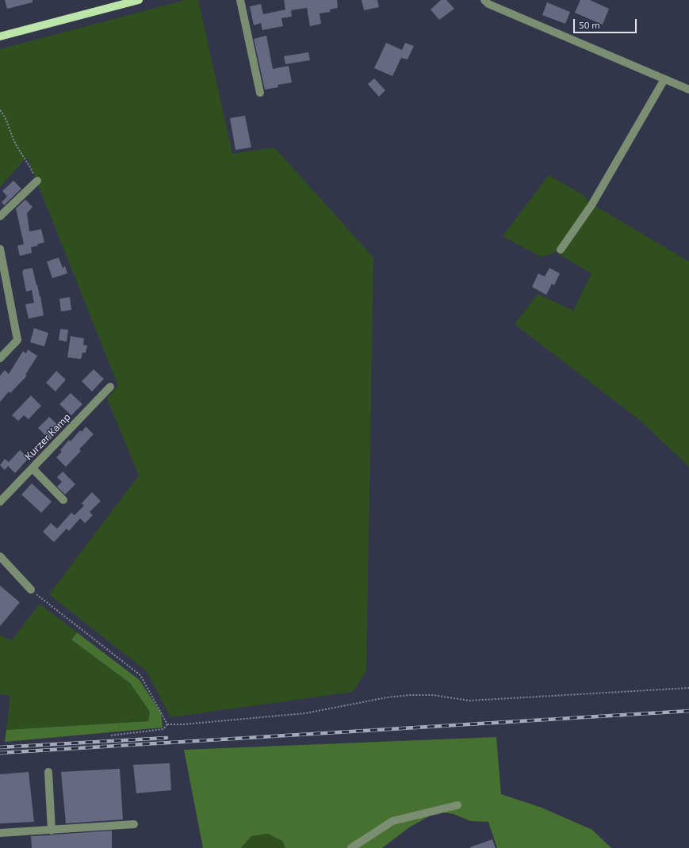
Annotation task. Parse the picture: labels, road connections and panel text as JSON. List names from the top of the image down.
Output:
{
  "streets": {
    "street": ["Kurzer Kamp"]
  },
  "scale_bar": "50 m"
}
